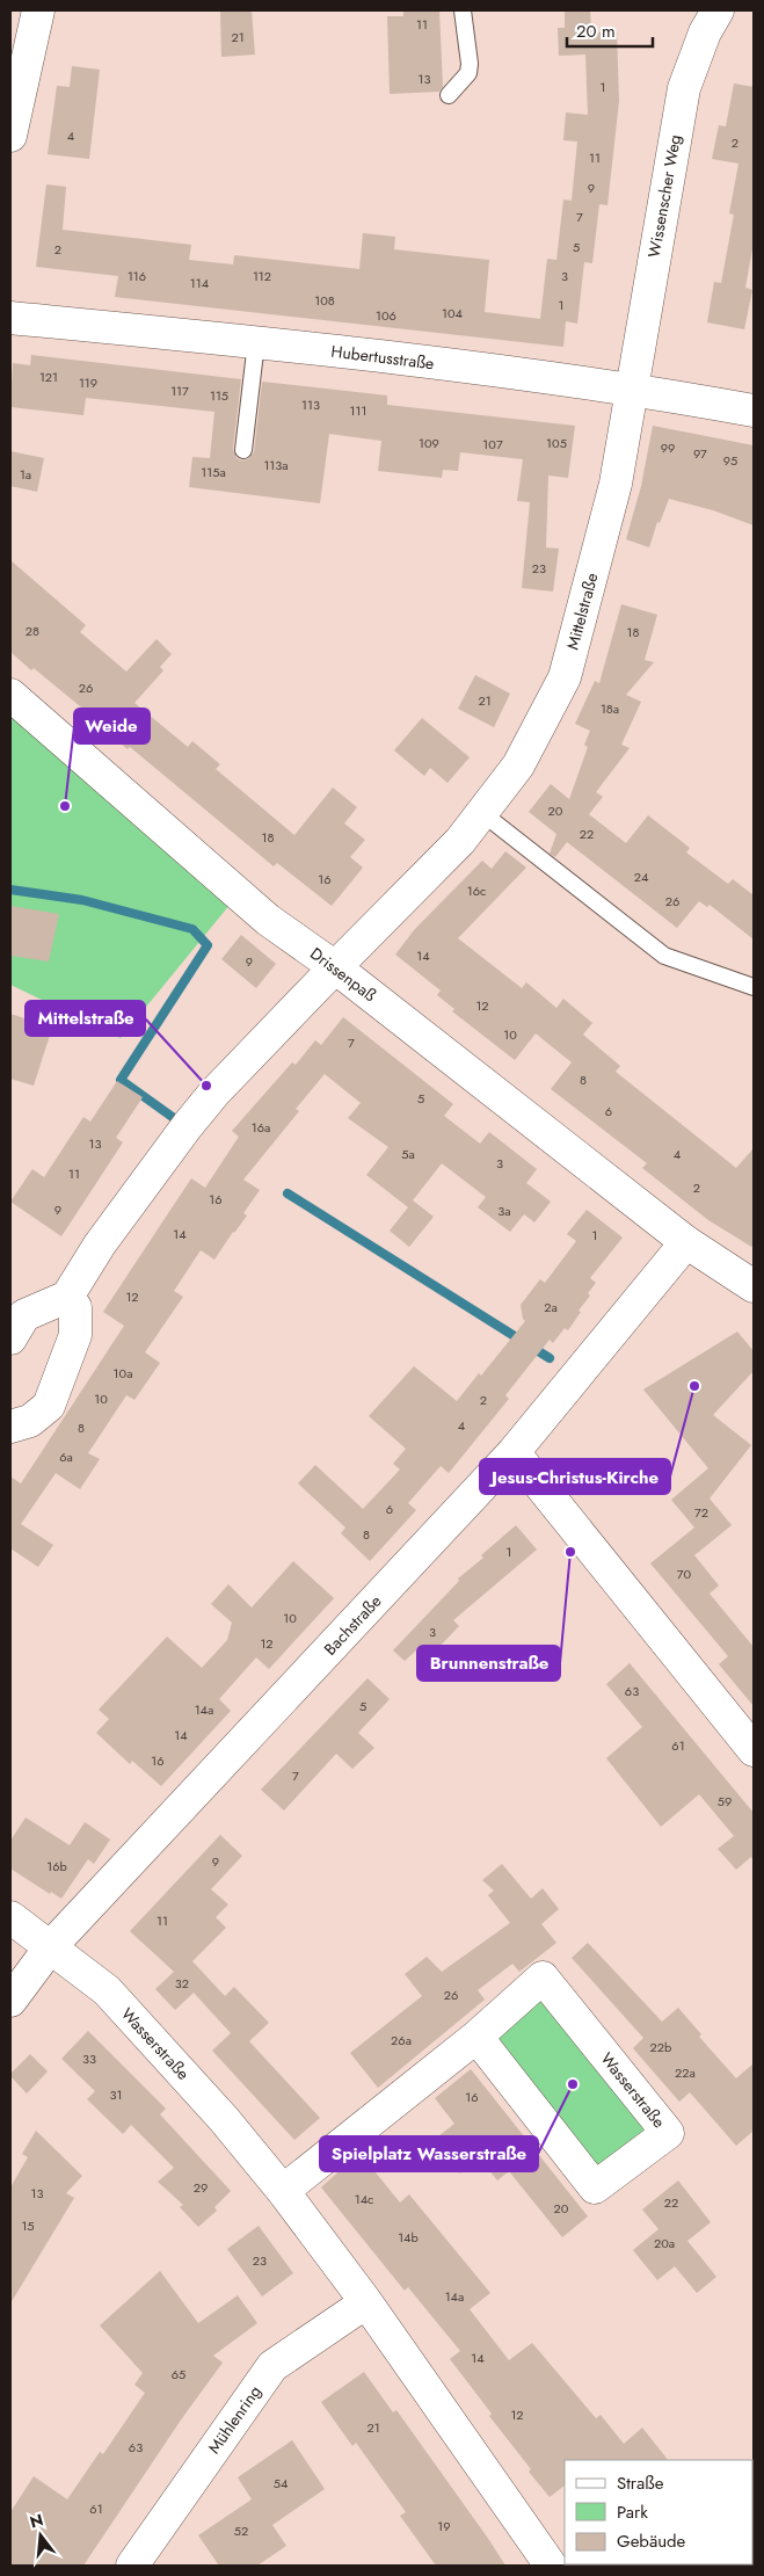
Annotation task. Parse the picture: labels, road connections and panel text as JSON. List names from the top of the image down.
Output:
{
  "streets": {
    "street": [
      "Wissenscher Weg",
      "Hubertusstraße",
      "Mittelstraße",
      "Drissenpaß",
      "Bachstraße",
      "Wasserstraße",
      "Mühlenring"
    ]
  },
  "crossings": [
    ["Wissenscher Weg", "Hubertusstraße"],
    ["Wissenscher Weg", "Mittelstraße"],
    ["Hubertusstraße", "Mittelstraße"],
    ["Mittelstraße", "Drissenpaß"],
    ["Drissenpaß", "Bachstraße"],
    ["Bachstraße", "Wasserstraße"],
    ["Wasserstraße", "Mühlenring"]
  ],
  "places": [
    "Weide",
    "Mittelstraße",
    "Jesus-Christus-Kirche",
    "Brunnenstraße",
    "Spielplatz Wasserstraße"
  ],
  "house_numbers": [
    "11",
    "21",
    "13",
    "1",
    "4",
    "2",
    "11",
    "9",
    "7",
    "5",
    "2",
    "116",
    "112",
    "3",
    "114",
    "108",
    "1",
    "104",
    "106",
    "121",
    "119",
    "117",
    "115",
    "113",
    "111",
    "109",
    "105",
    "107",
    "99",
    "97",
    "95",
    "113a",
    "115a",
    "1a",
    "23",
    "28",
    "18",
    "26",
    "21",
    "18a",
    "20",
    "22",
    "18",
    "24",
    "16",
    "16c",
    "26",
    "14",
    "9",
    "12",
    "10",
    "7",
    "8",
    "5",
    "6",
    "16a",
    "13",
    "5a",
    "4",
    "3",
    "11",
    "2",
    "16",
    "9",
    "3a",
    "14",
    "1",
    "12",
    "2a",
    "10a",
    "10",
    "2",
    "4",
    "8",
    "6a",
    "6",
    "72",
    "8",
    "1",
    "70",
    "10",
    "3",
    "12",
    "63",
    "5",
    "14a",
    "14",
    "61",
    "16",
    "7",
    "59",
    "9",
    "16b",
    "11",
    "32",
    "26",
    "26a",
    "22b",
    "33",
    "22a",
    "31",
    "16",
    "29",
    "13",
    "14c",
    "22",
    "20",
    "15",
    "14b",
    "20a",
    "23",
    "14a",
    "14",
    "65",
    "12",
    "21",
    "63",
    "54",
    "61",
    "19",
    "52"
  ],
  "legend": ["Straße", "Park", "Gebäude"],
  "scale_bar": "20 m",
  "north": "top"
}
